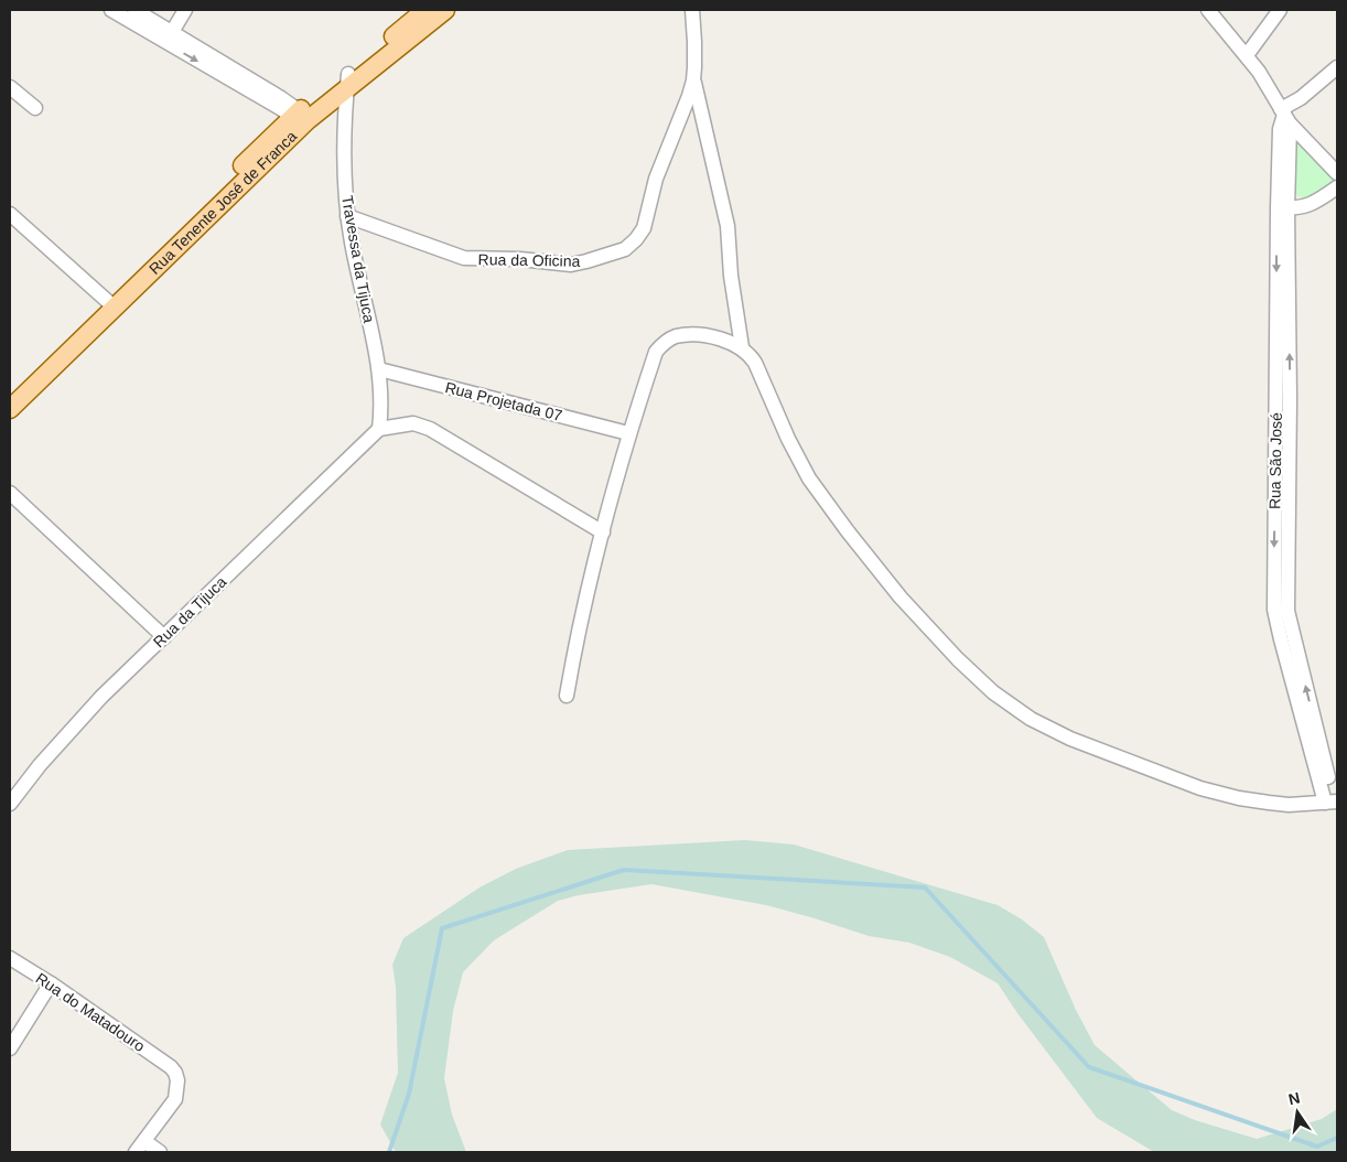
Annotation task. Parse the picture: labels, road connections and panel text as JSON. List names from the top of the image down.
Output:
{
  "streets": {
    "main road": ["Rua Tenente José de Franca"],
    "street": [
      "Travessa da Tijuca",
      "Rua da Oficina",
      "Rua Projetada 07",
      "Rua São José",
      "Rua da Tijuca",
      "Rua do Matadouro"
    ]
  },
  "crossings": [
    ["Rua Tenente José de Franca", "Travessa da Tijuca"],
    ["Travessa da Tijuca", "Rua da Oficina"],
    ["Travessa da Tijuca", "Rua Projetada 07"],
    ["Travessa da Tijuca", "Rua da Tijuca"]
  ],
  "north": "top"
}
